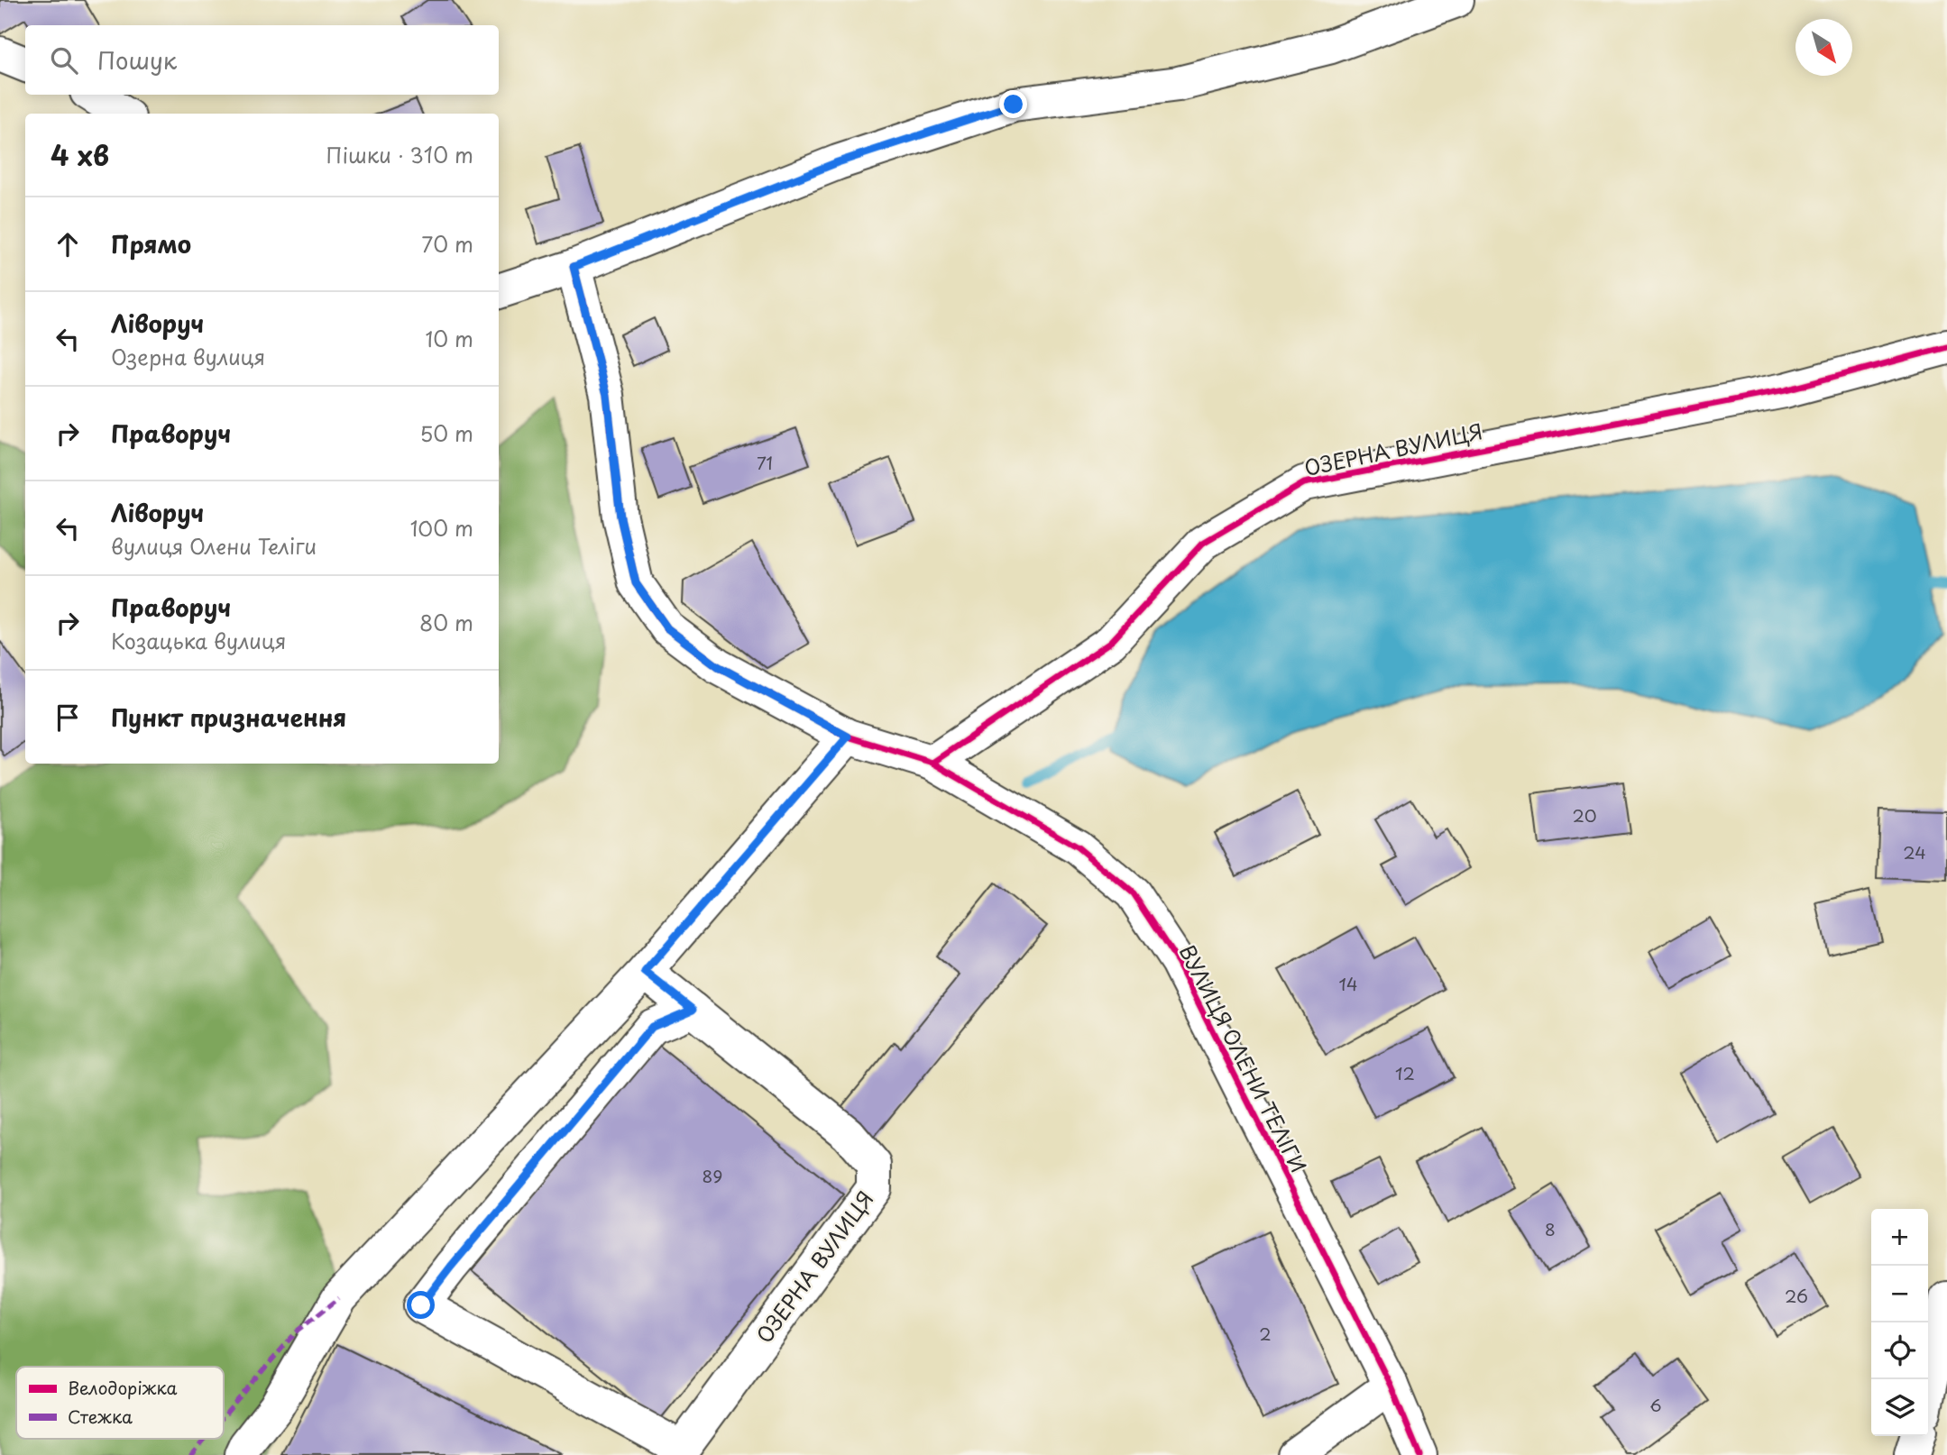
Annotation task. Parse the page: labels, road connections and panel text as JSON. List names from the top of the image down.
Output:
{
  "streets": {
    "street": ["ОЗЕРНА ВУЛИЦЯ", "ВУЛИЦЯ ОЛЕНИ ТЕЛІГИ"]
  },
  "crossings": [
    ["ОЗЕРНА ВУЛИЦЯ", "ВУЛИЦЯ ОЛЕНИ ТЕЛІГИ"]
  ],
  "house_numbers": [
    "71",
    "20",
    "24",
    "14",
    "12",
    "89",
    "8",
    "26",
    "2",
    "6"
  ],
  "legend": ["Велодоріжка", "Стежка"],
  "north": "bottom right",
  "page": {
    "search": "Пошук",
    "heading": ["4 хв", "Пішки · 310 m"],
    "list": [
      ["Прямо", "70 m"],
      ["Ліворуч", "Озерна вулиця", "10 m"],
      ["Праворуч", "50 m"],
      ["Ліворуч", "вулиця Олени Теліги", "100 m"],
      ["Праворуч", "Козацька вулиця", "80 m"],
      "Пункт призначення"
    ],
    "map_buttons": ["+", "−"]
  }
}
